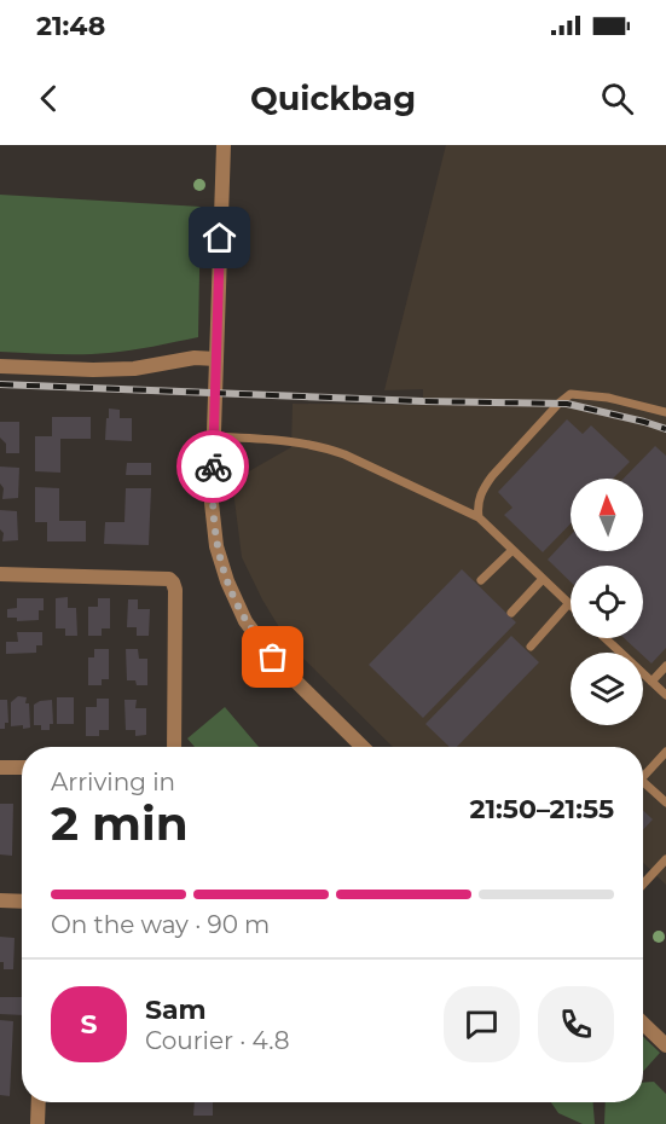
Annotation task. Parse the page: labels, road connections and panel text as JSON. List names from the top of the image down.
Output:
{
  "north": "top",
  "page": {
    "status": "21:48",
    "header": "Quickbag",
    "heading": ["2 min", "Arriving in", "21:50–21:55"],
    "panel": ["Sam", "Courier · 4.8"],
    "bar": "On the way · 90 m",
    "round": "S"
  }
}
